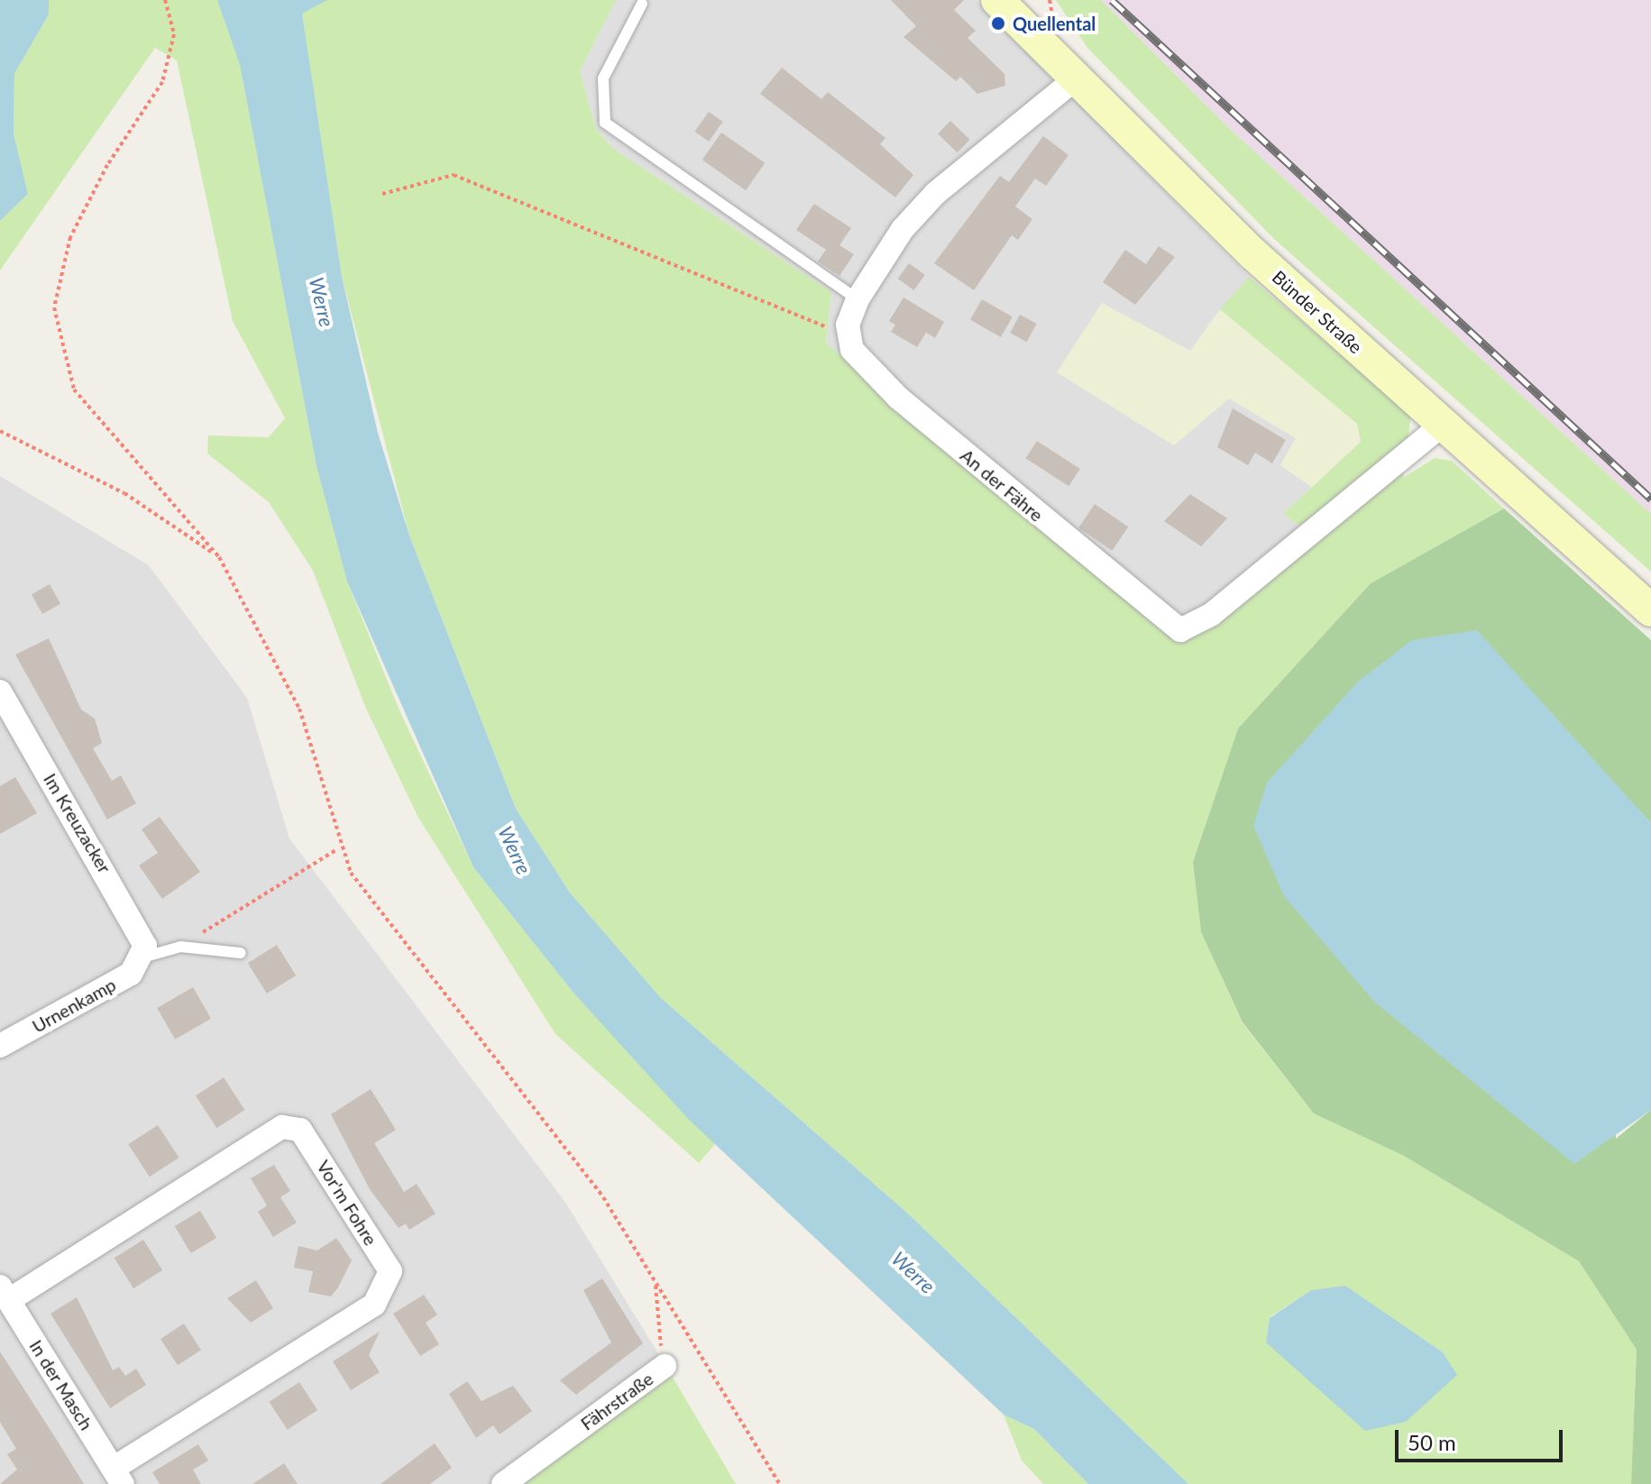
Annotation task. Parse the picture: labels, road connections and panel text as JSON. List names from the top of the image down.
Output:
{
  "streets": {
    "main road": ["Bünder Straße"],
    "street": [
      "An der Fähre",
      "Im Kreuzacker",
      "Urnenkamp",
      "Vor'm Fohre",
      "In der Masch",
      "Fährstraße"
    ]
  },
  "crossings": [
    ["Bünder Straße", "An der Fähre"],
    ["Im Kreuzacker", "Urnenkamp"],
    ["Vor'm Fohre", "In der Masch"]
  ],
  "water": ["Werre"],
  "places": ["Quellental"],
  "scale_bar": "50 m"
}
